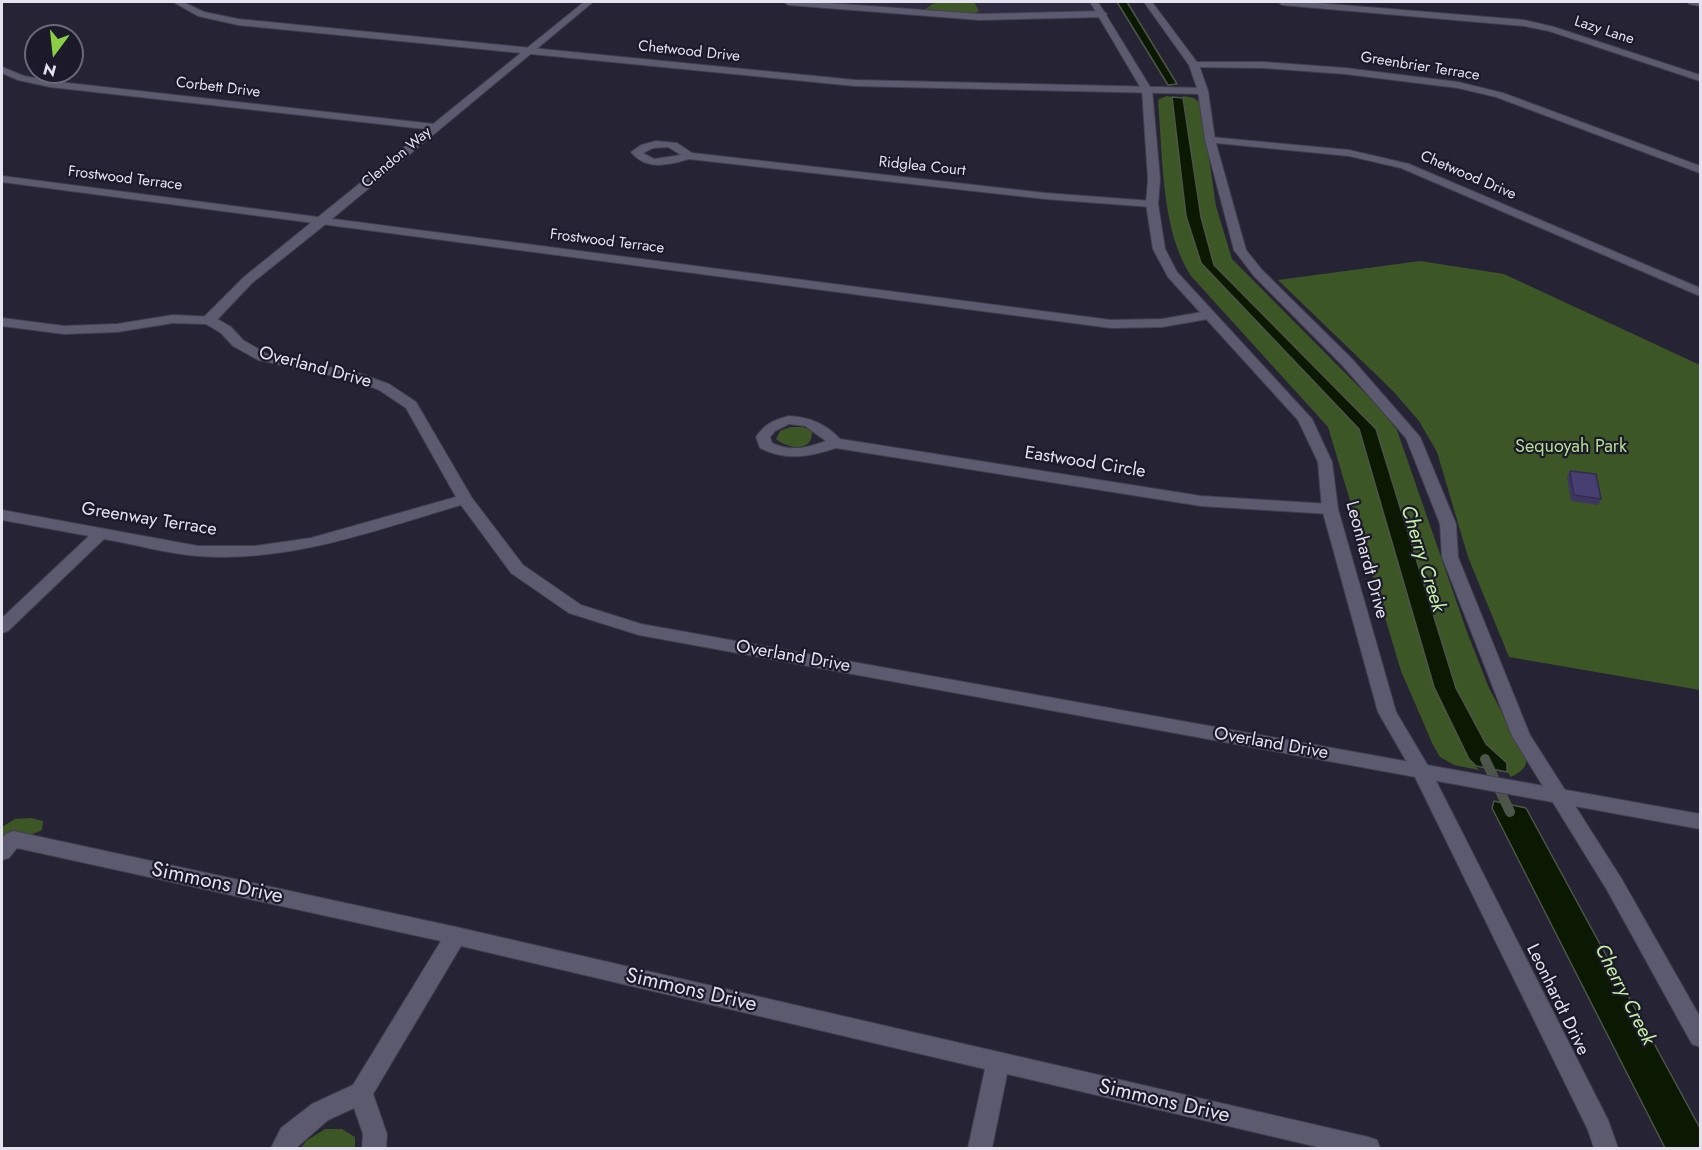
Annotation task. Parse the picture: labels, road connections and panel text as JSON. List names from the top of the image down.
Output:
{
  "streets": {
    "street": [
      "Lazy Lane",
      "Chetwood Drive",
      "Greenbrier Terrace",
      "Corbett Drive",
      "Clendon Way",
      "Ridglea Court",
      "Frostwood Terrace",
      "Overland Drive",
      "Eastwood Circle",
      "Greenway Terrace",
      "Leonhardt Drive",
      "Simmons Drive"
    ]
  },
  "crossings": [
    ["Chetwood Drive", "Clendon Way"],
    ["Chetwood Drive", "Leonhardt Drive"],
    ["Corbett Drive", "Clendon Way"],
    ["Clendon Way", "Frostwood Terrace"],
    ["Clendon Way", "Overland Drive"],
    ["Ridglea Court", "Leonhardt Drive"],
    ["Frostwood Terrace", "Leonhardt Drive"],
    ["Overland Drive", "Greenway Terrace"],
    ["Overland Drive", "Leonhardt Drive"],
    ["Eastwood Circle", "Leonhardt Drive"]
  ],
  "water": ["Cherry Creek"],
  "parks": ["Sequoyah Park"],
  "north": "bottom"
}
